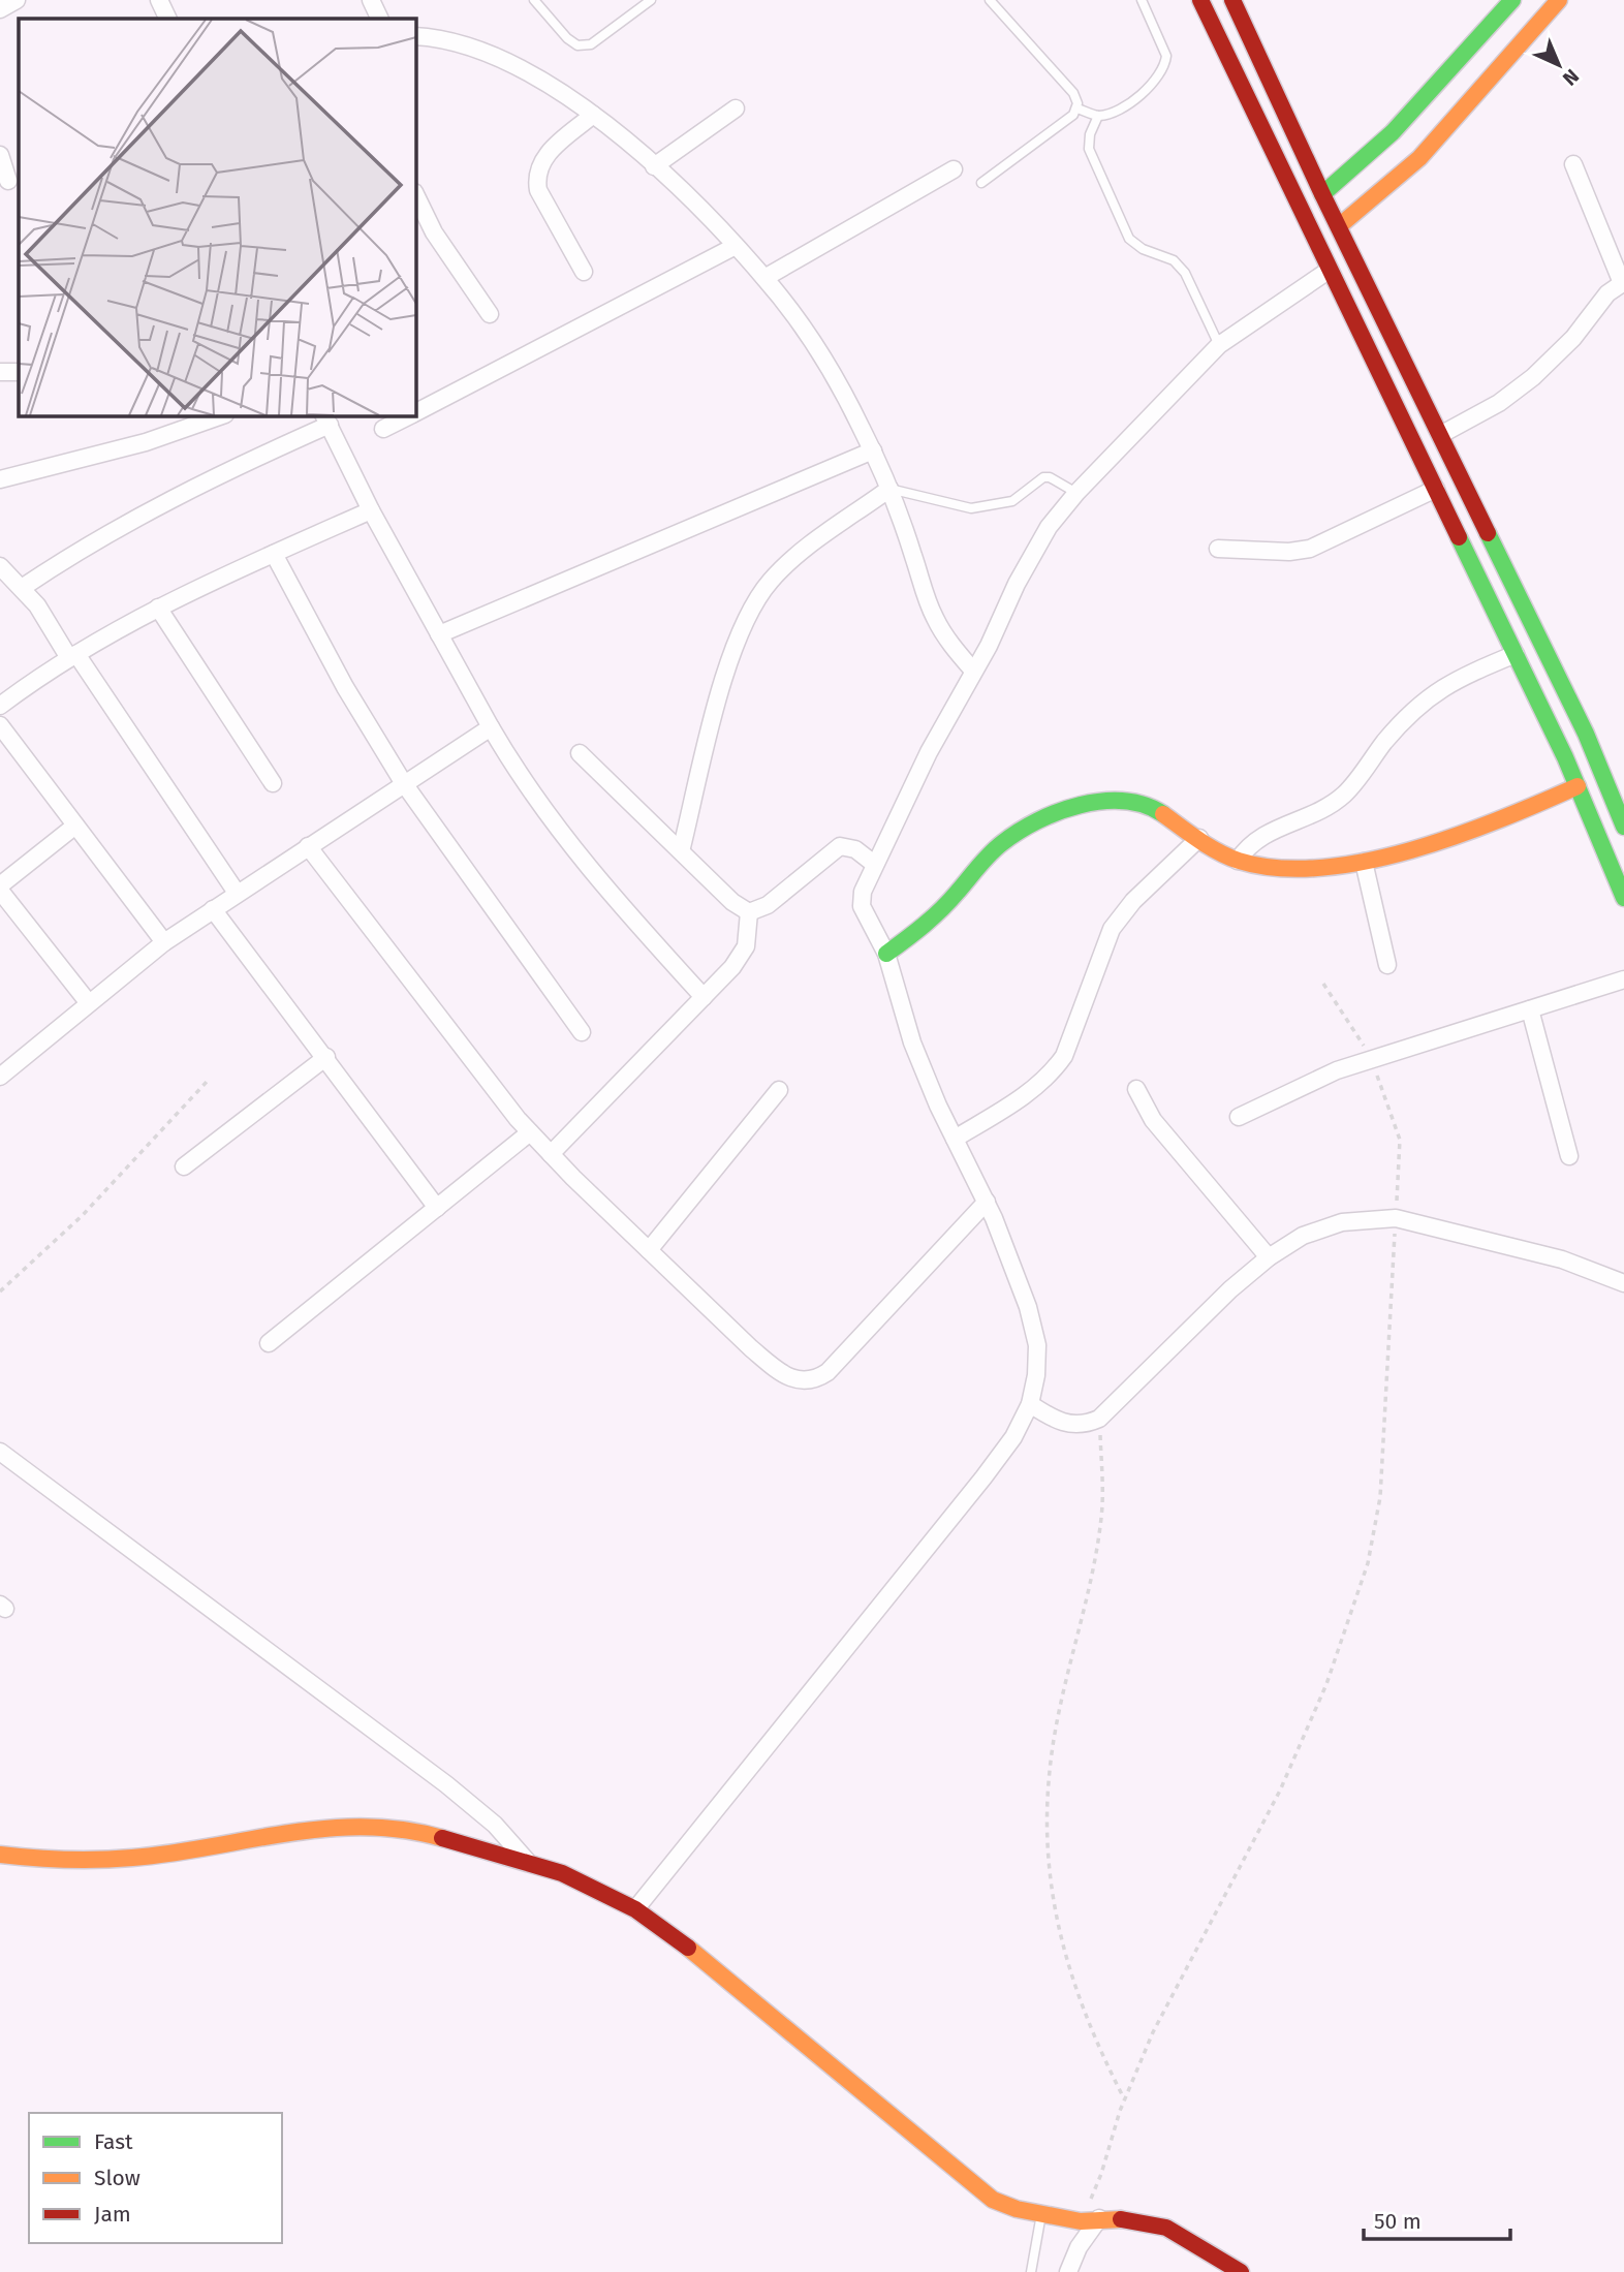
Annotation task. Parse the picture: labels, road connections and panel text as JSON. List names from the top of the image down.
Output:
{
  "legend": ["Fast", "Slow", "Jam"],
  "scale_bar": "50 m",
  "north": "bottom right"
}
